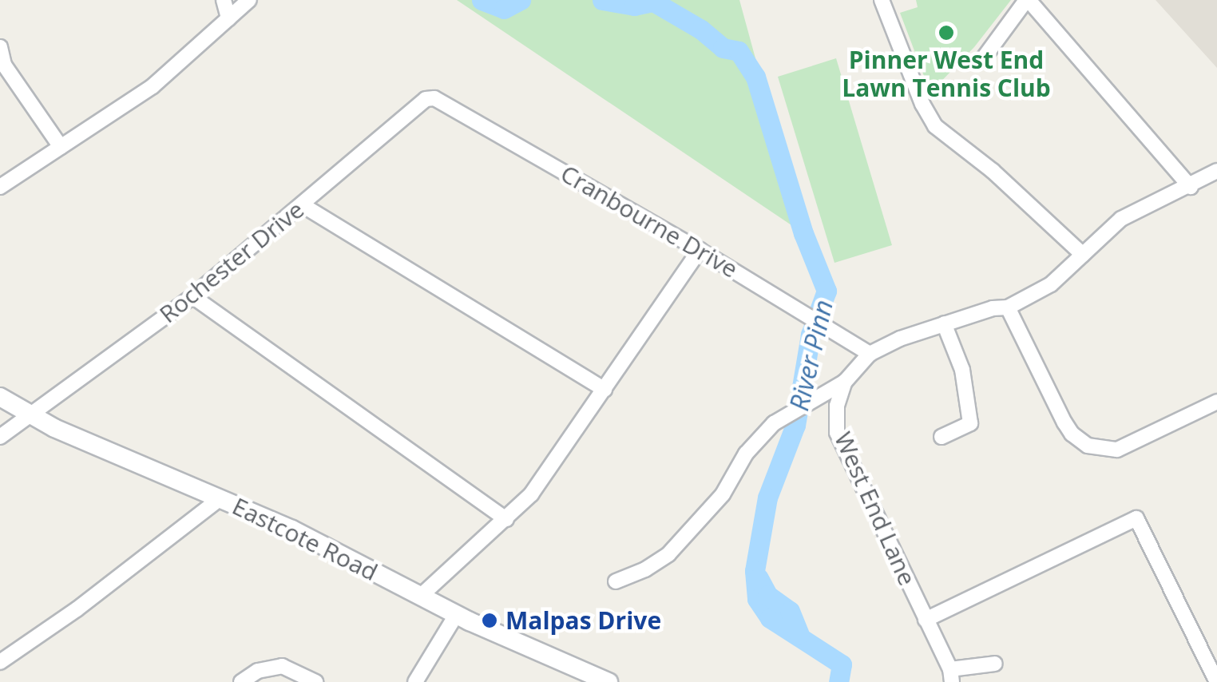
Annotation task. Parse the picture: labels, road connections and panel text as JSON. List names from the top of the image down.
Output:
{
  "streets": {
    "street": [
      "Cranbourne Drive",
      "Rochester Drive",
      "West End Lane",
      "Eastcote Road"
    ]
  },
  "crossings": [
    ["Cranbourne Drive", "Rochester Drive"],
    ["Cranbourne Drive", "West End Lane"],
    ["Rochester Drive", "Eastcote Road"]
  ],
  "water": ["River Pinn"],
  "places": ["Pinner West End Lawn Tennis Club", "Malpas Drive"]
}
